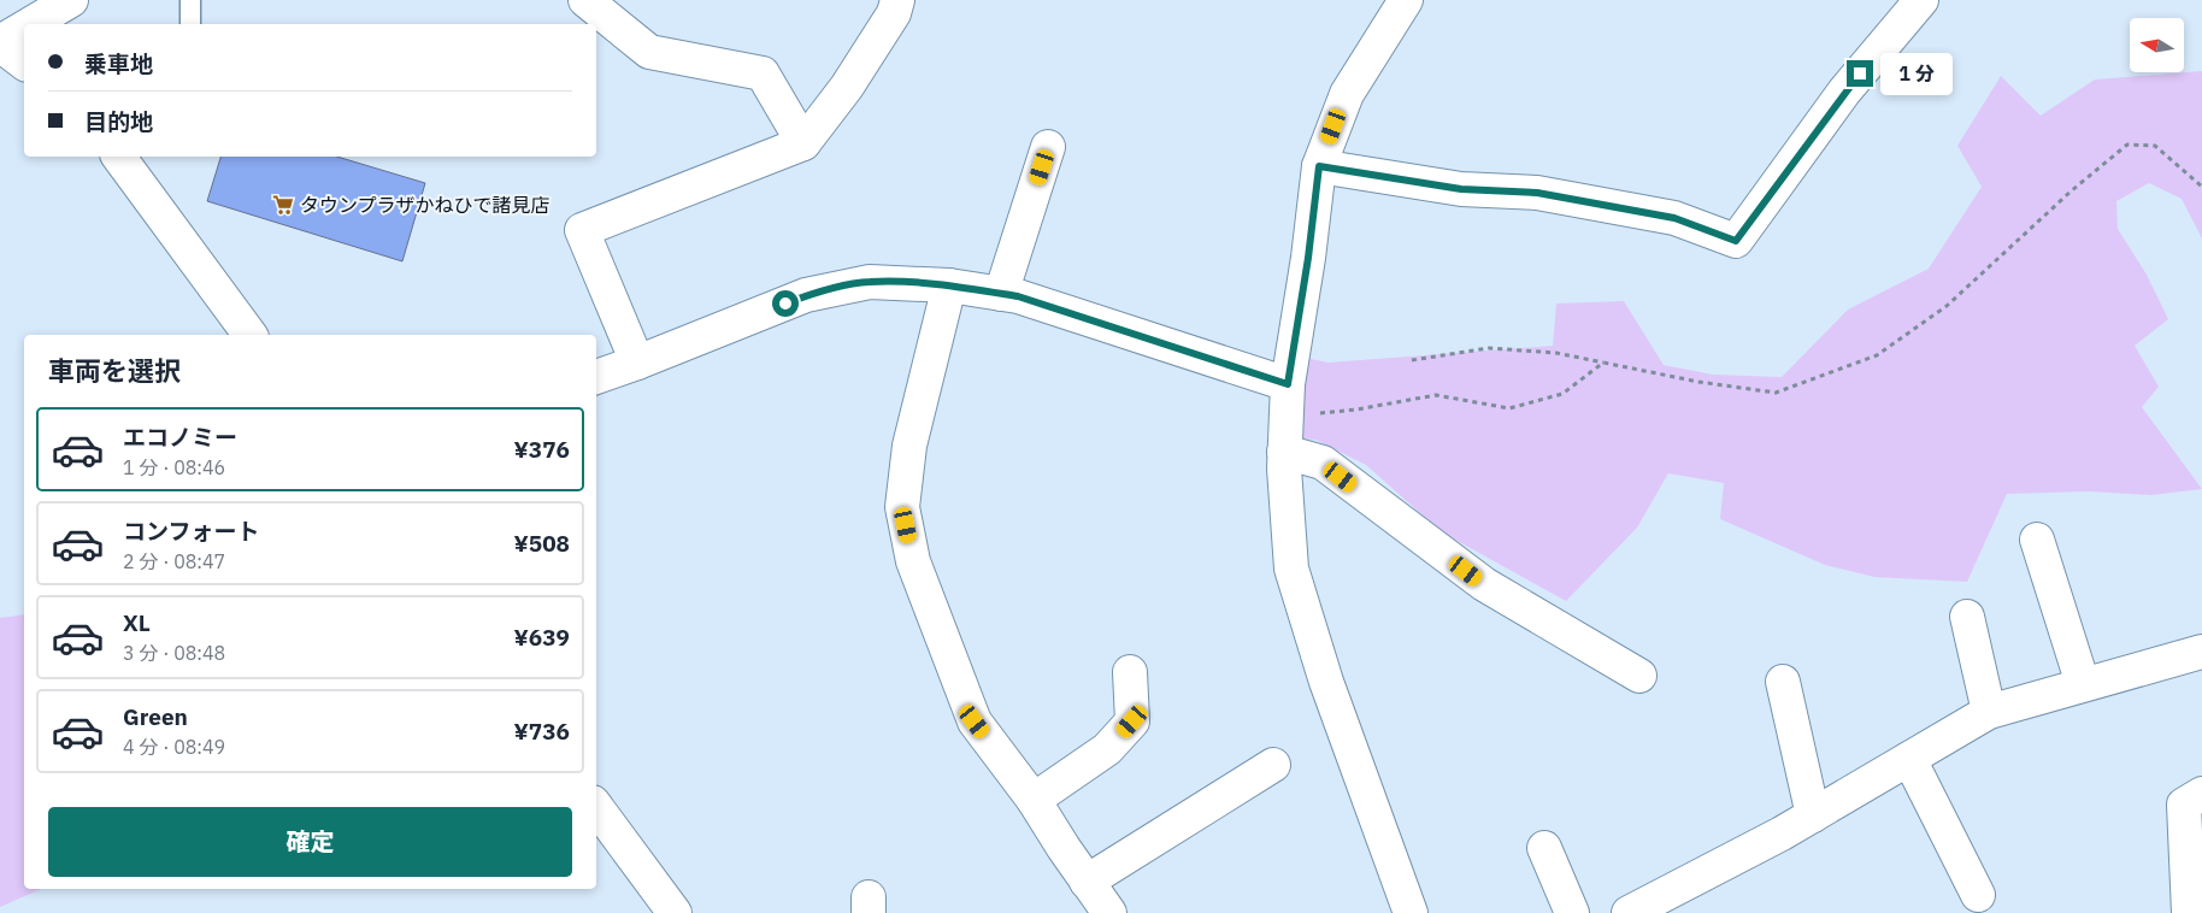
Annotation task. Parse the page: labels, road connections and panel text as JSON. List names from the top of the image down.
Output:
{
  "places": {
    "supermarket": ["タウンプラザかねひで諸見店"]
  },
  "north": "left",
  "page": {
    "banner": ["乗車地", "目的地"],
    "bubble": "1 分",
    "heading": "車両を選択",
    "list": [
      {
        "name": "エコノミー",
        "note": "1 分 · 08:46",
        "value": "¥376"
      },
      {
        "name": "コンフォート",
        "note": "2 分 · 08:47",
        "value": "¥508"
      },
      {
        "name": "XL",
        "note": "3 分 · 08:48",
        "value": "¥639"
      },
      {
        "name": "Green",
        "note": "4 分 · 08:49",
        "value": "¥736"
      }
    ],
    "buttons": "確定"
  }
}
